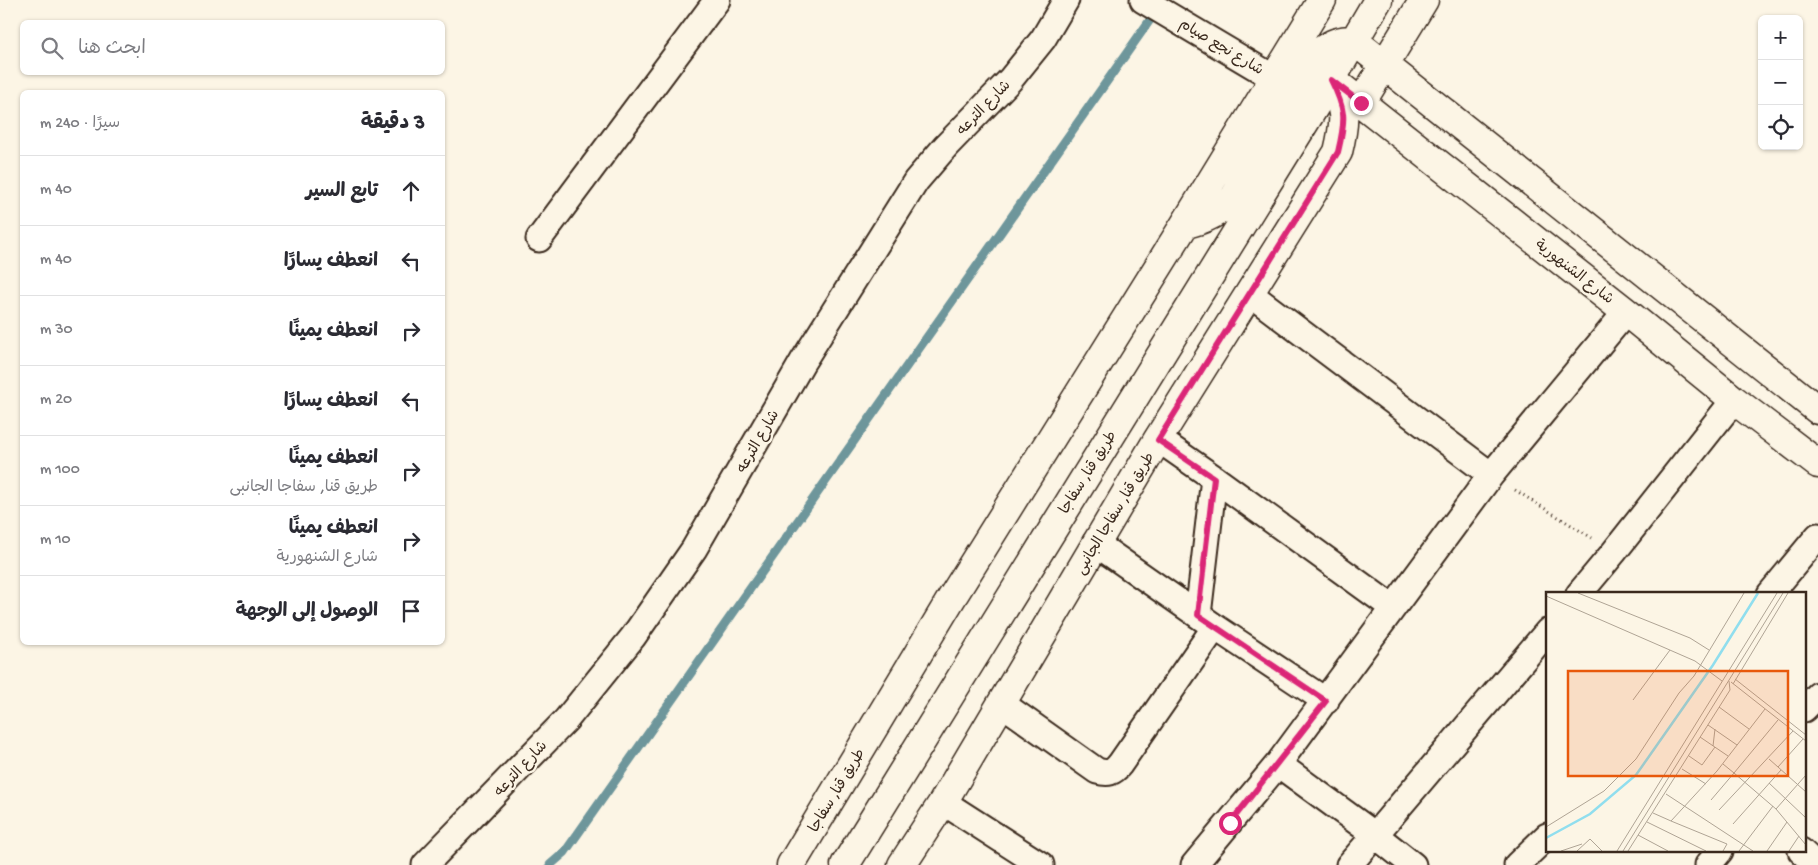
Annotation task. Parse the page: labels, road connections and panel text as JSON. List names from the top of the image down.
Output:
{
  "streets": {
    "main road": ["شارع الشنهورية", "طريق قنا, سفاجا", "طريق قنا, سفاجا الجانبى"],
    "street": ["شارع نجع صيام", "شارع الترعه"]
  },
  "crossings": [
    ["شارع نجع صيام", "طريق قنا, سفاجا"],
    ["شارع الشنهورية", "طريق قنا, سفاجا"],
    ["شارع الشنهورية", "طريق قنا, سفاجا الجانبى"],
    ["طريق قنا, سفاجا", "طريق قنا, سفاجا الجانبى"]
  ],
  "page": {
    "map_buttons": ["+", "−"],
    "search": "ابحث هنا",
    "heading": ["3 دقيقة", "سيرًا · 240 m"],
    "list": [
      ["تابع السير", "40 m"],
      ["انعطف يسارًا", "40 m"],
      ["انعطف يمينًا", "30 m"],
      ["انعطف يسارًا", "20 m"],
      ["انعطف يمينًا", "طريق قنا, سفاجا الجانبى", "100 m"],
      ["انعطف يمينًا", "شارع الشنهورية", "10 m"],
      "الوصول إلى الوجهة"
    ]
  }
}
